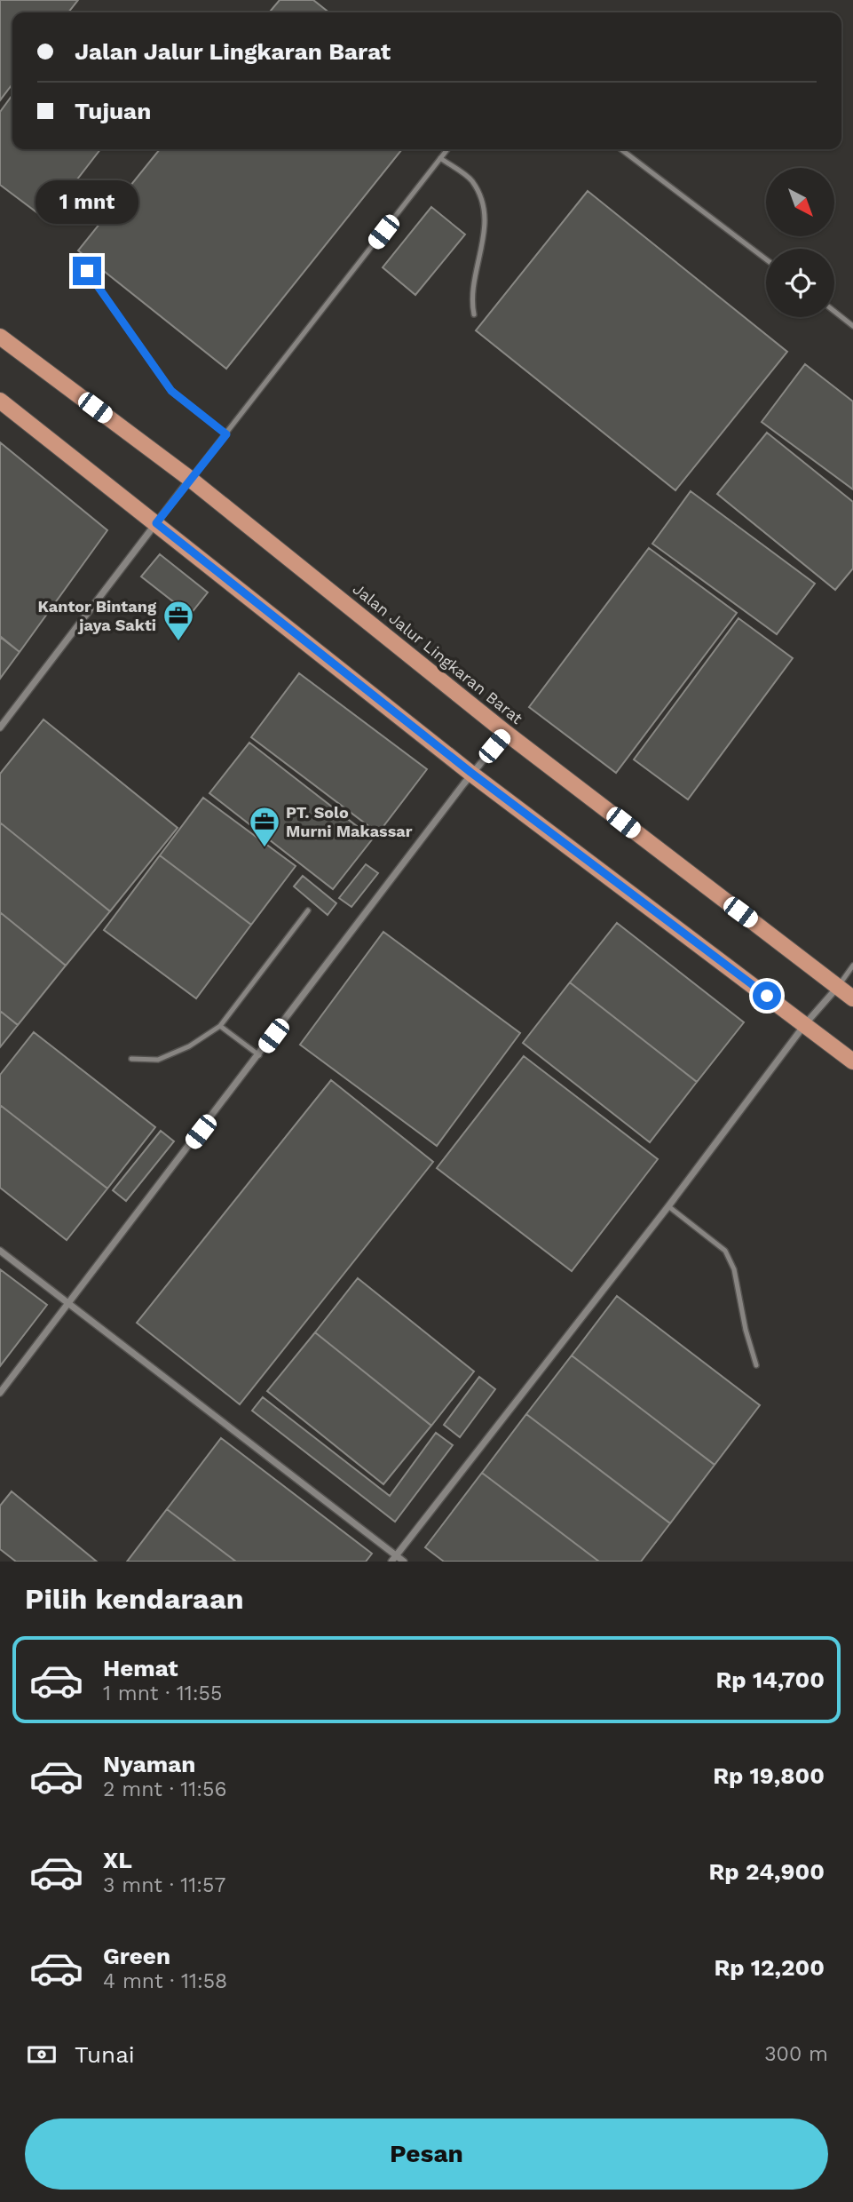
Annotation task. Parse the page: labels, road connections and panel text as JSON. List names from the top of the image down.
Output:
{
  "streets": {
    "main road": ["Jalan Jalur Lingkaran Barat"]
  },
  "places": {
    "office": ["Kantor Bintang jaya Sakti", "PT. Solo Murni Makassar"]
  },
  "north": "bottom right",
  "page": {
    "banner": ["Jalan Jalur Lingkaran Barat", "Tujuan"],
    "bubble": "1 mnt",
    "heading": "Pilih kendaraan",
    "list": [
      {
        "name": "Hemat",
        "note": "1 mnt · 11:55",
        "value": "Rp 14,700"
      },
      {
        "name": "Nyaman",
        "note": "2 mnt · 11:56",
        "value": "Rp 19,800"
      },
      {
        "name": "XL",
        "note": "3 mnt · 11:57",
        "value": "Rp 24,900"
      },
      {
        "name": "Green",
        "note": "4 mnt · 11:58",
        "value": "Rp 12,200"
      }
    ],
    "pay": ["Tunai", "300 m"],
    "buttons": "Pesan"
  }
}
